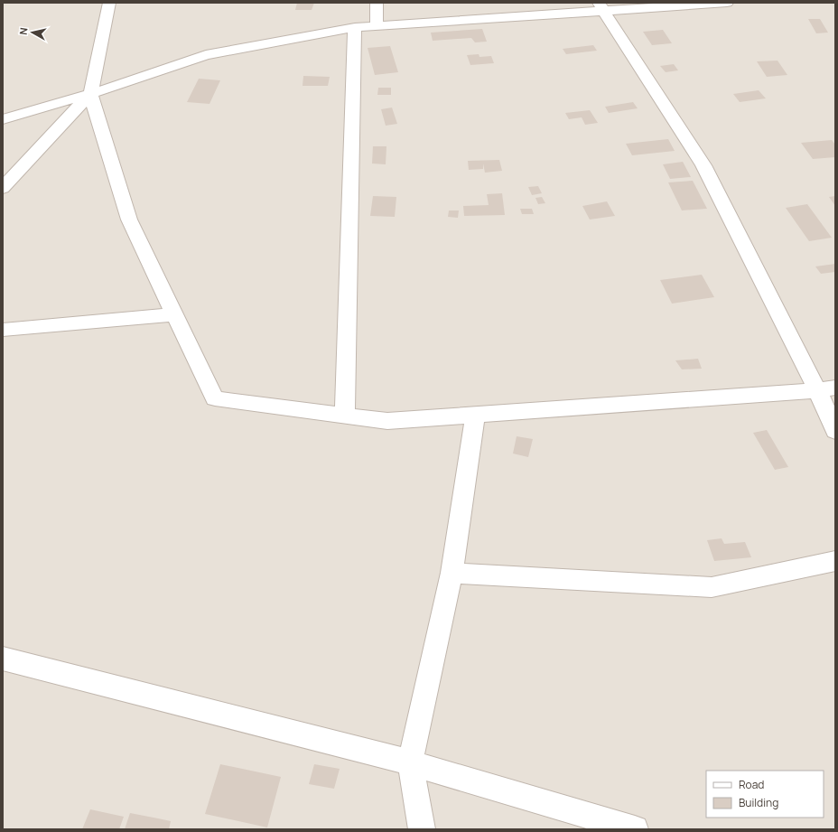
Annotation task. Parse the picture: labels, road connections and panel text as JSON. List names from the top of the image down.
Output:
{
  "legend": ["Road", "Building"],
  "north": "left"
}
